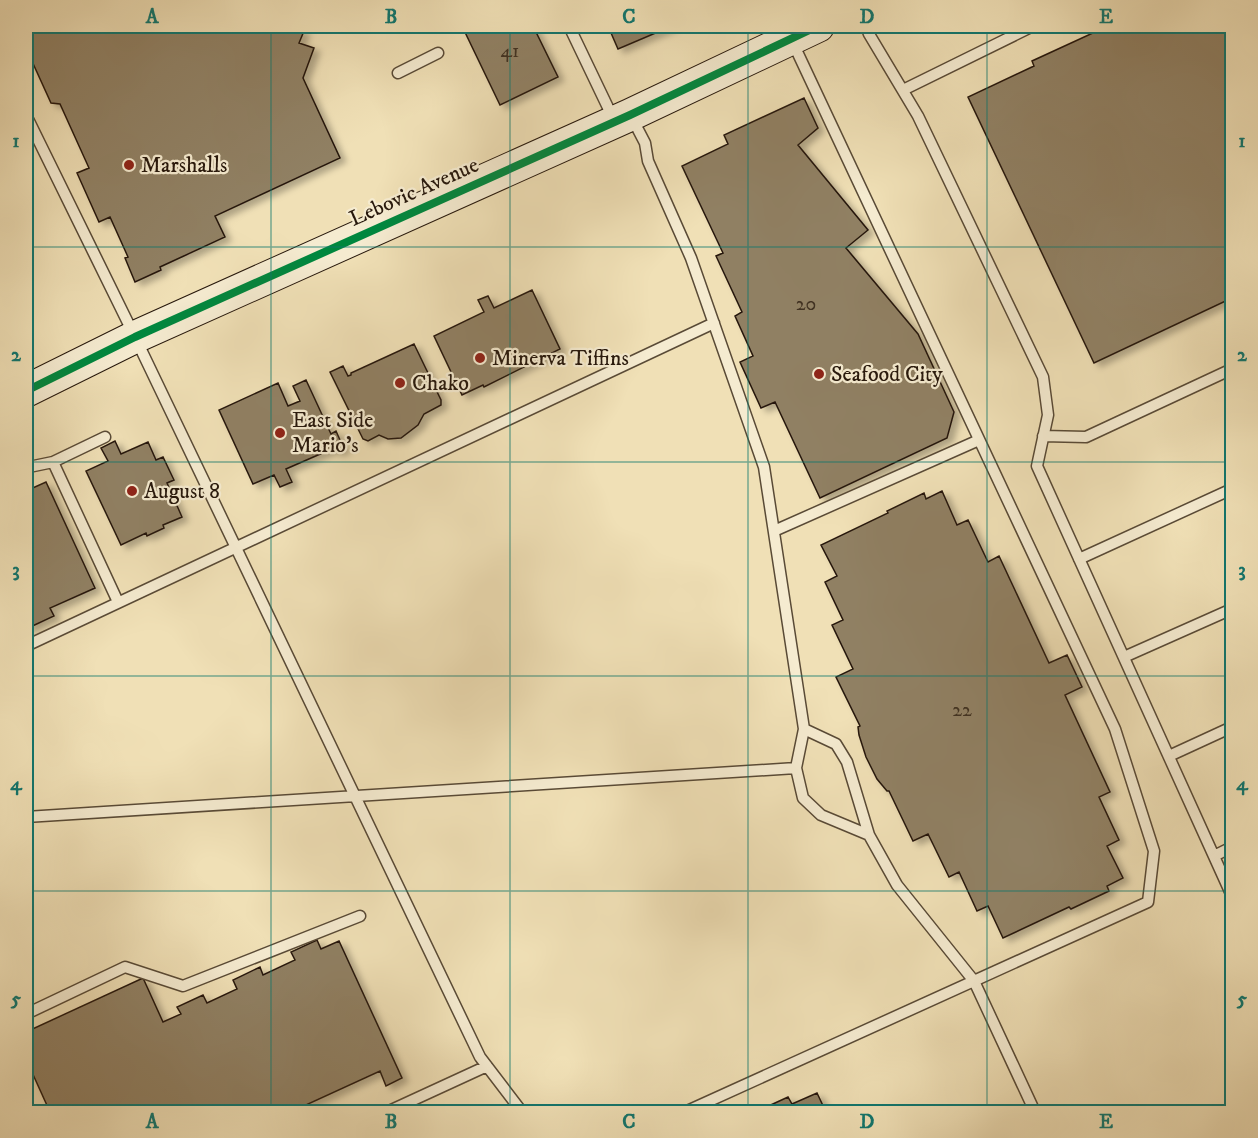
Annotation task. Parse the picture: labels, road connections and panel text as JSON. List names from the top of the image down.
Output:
{
  "streets": {
    "street": ["Lebovic Avenue"]
  },
  "places": [
    "Marshalls",
    "Minerva Tiffins",
    "Seafood City",
    "Chako",
    "East Side Mario's",
    "August 8"
  ],
  "house_numbers": ["41", "20", "22"],
  "grid": {
    "columns": [
      "A",
      "B",
      "C",
      "D",
      "E"
    ],
    "rows": [
      "1",
      "2",
      "3",
      "4",
      "5"
    ]
  }
}
